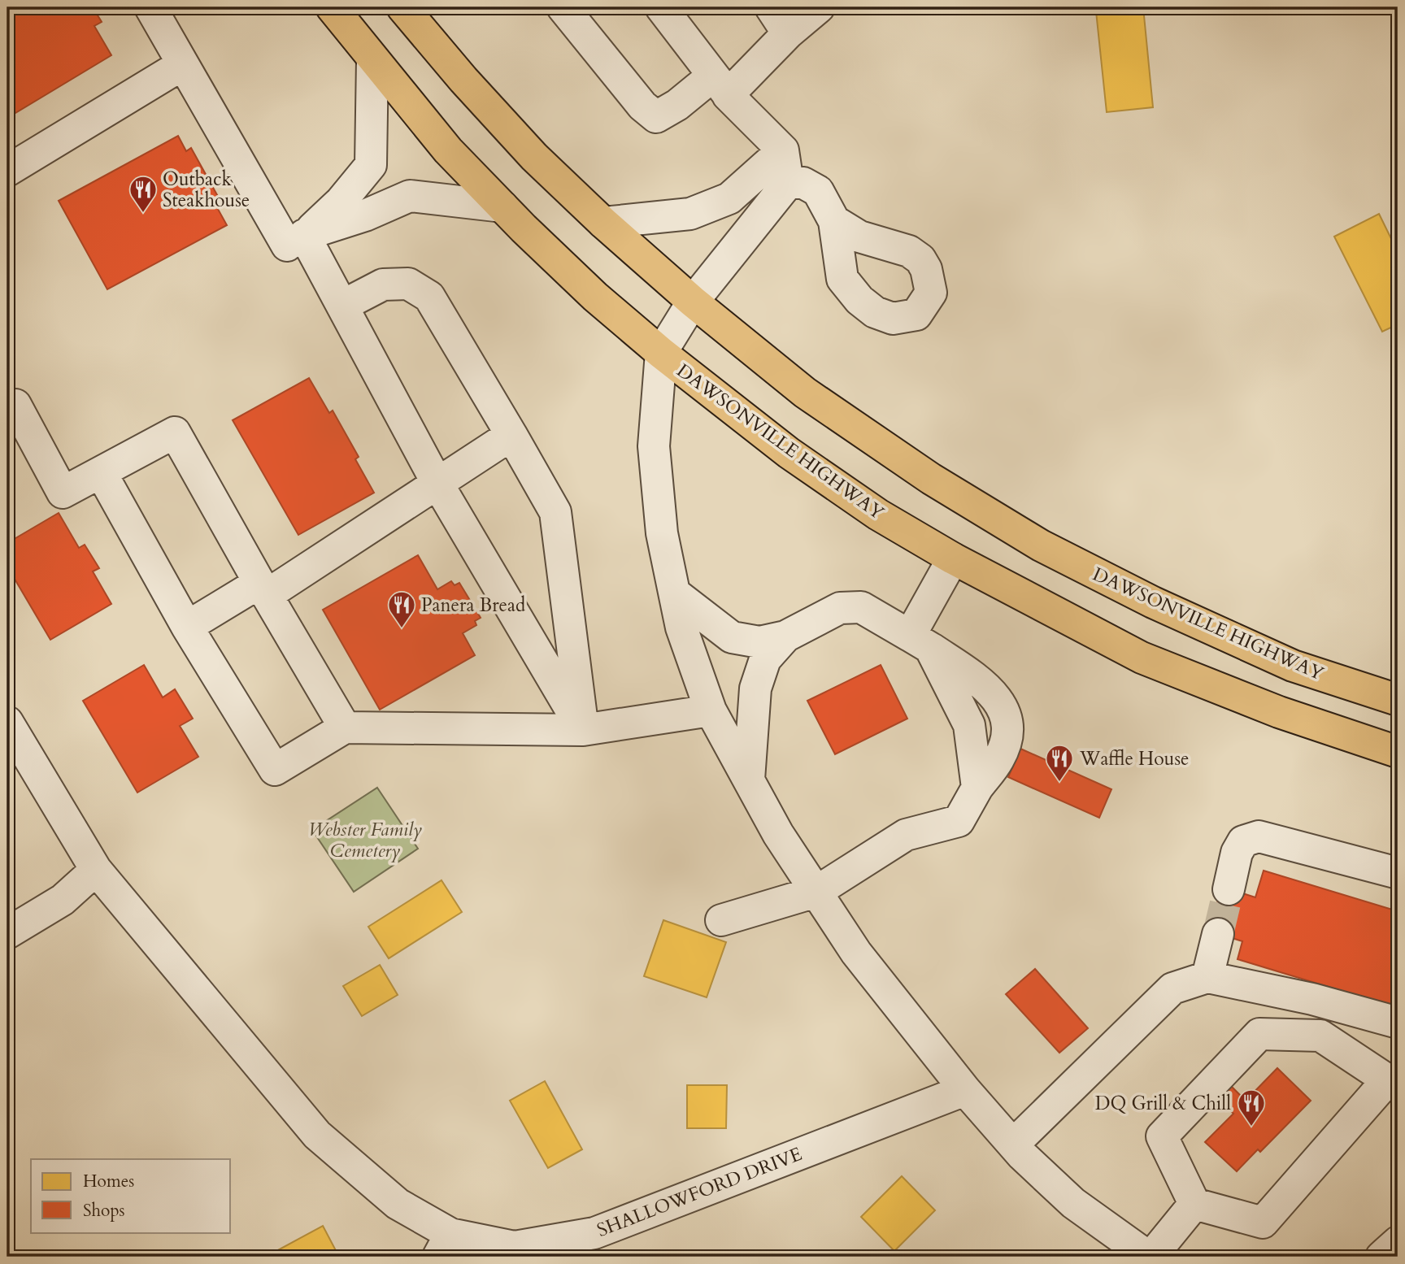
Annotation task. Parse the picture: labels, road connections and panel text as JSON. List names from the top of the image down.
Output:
{
  "streets": {
    "main road": ["DAWSONVILLE HIGHWAY"],
    "street": ["SHALLOWFORD DRIVE"]
  },
  "parks": ["Webster Family Cemetery"],
  "places": {
    "restaurant": [
      "Outback Steakhouse",
      "Panera Bread",
      "Waffle House",
      "DQ Grill & Chill"
    ]
  },
  "legend": ["Homes", "Shops"]
}
